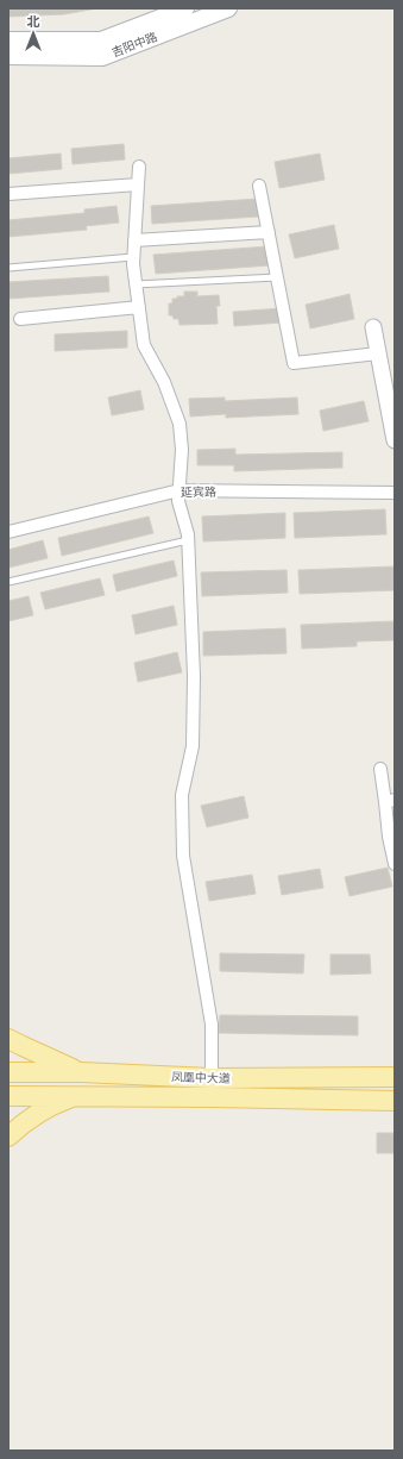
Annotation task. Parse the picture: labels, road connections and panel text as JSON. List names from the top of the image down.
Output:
{
  "streets": {
    "main road": ["吉阳中路", "凤凰中大道"],
    "street": ["延宾路"]
  },
  "north": "top"
}
